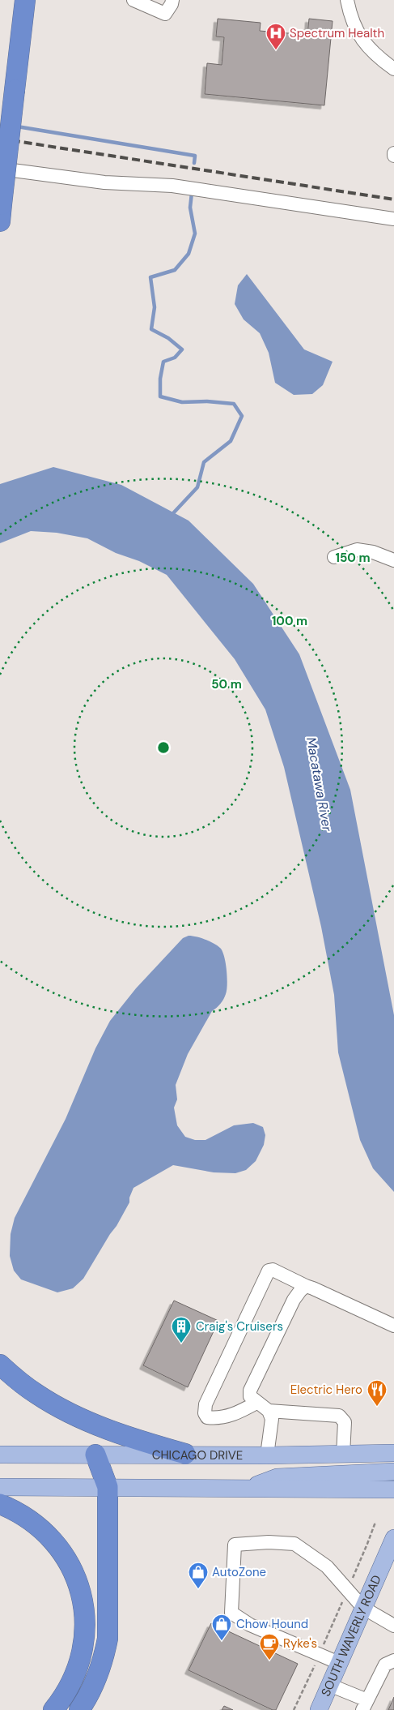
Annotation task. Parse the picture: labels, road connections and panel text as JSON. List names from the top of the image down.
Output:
{
  "streets": {
    "main road": ["CHICAGO DRIVE", "SOUTH WAVERLY ROAD"]
  },
  "water": ["Macatawa River"],
  "places": {
    "hospital": ["Spectrum Health"],
    "building": ["Craig's Cruisers"],
    "restaurant": ["Electric Hero"],
    "shop": ["AutoZone", "Chow Hound"],
    "cafe": ["Ryke's"]
  },
  "rings": ["150 m", "100 m", "50 m"]
}
